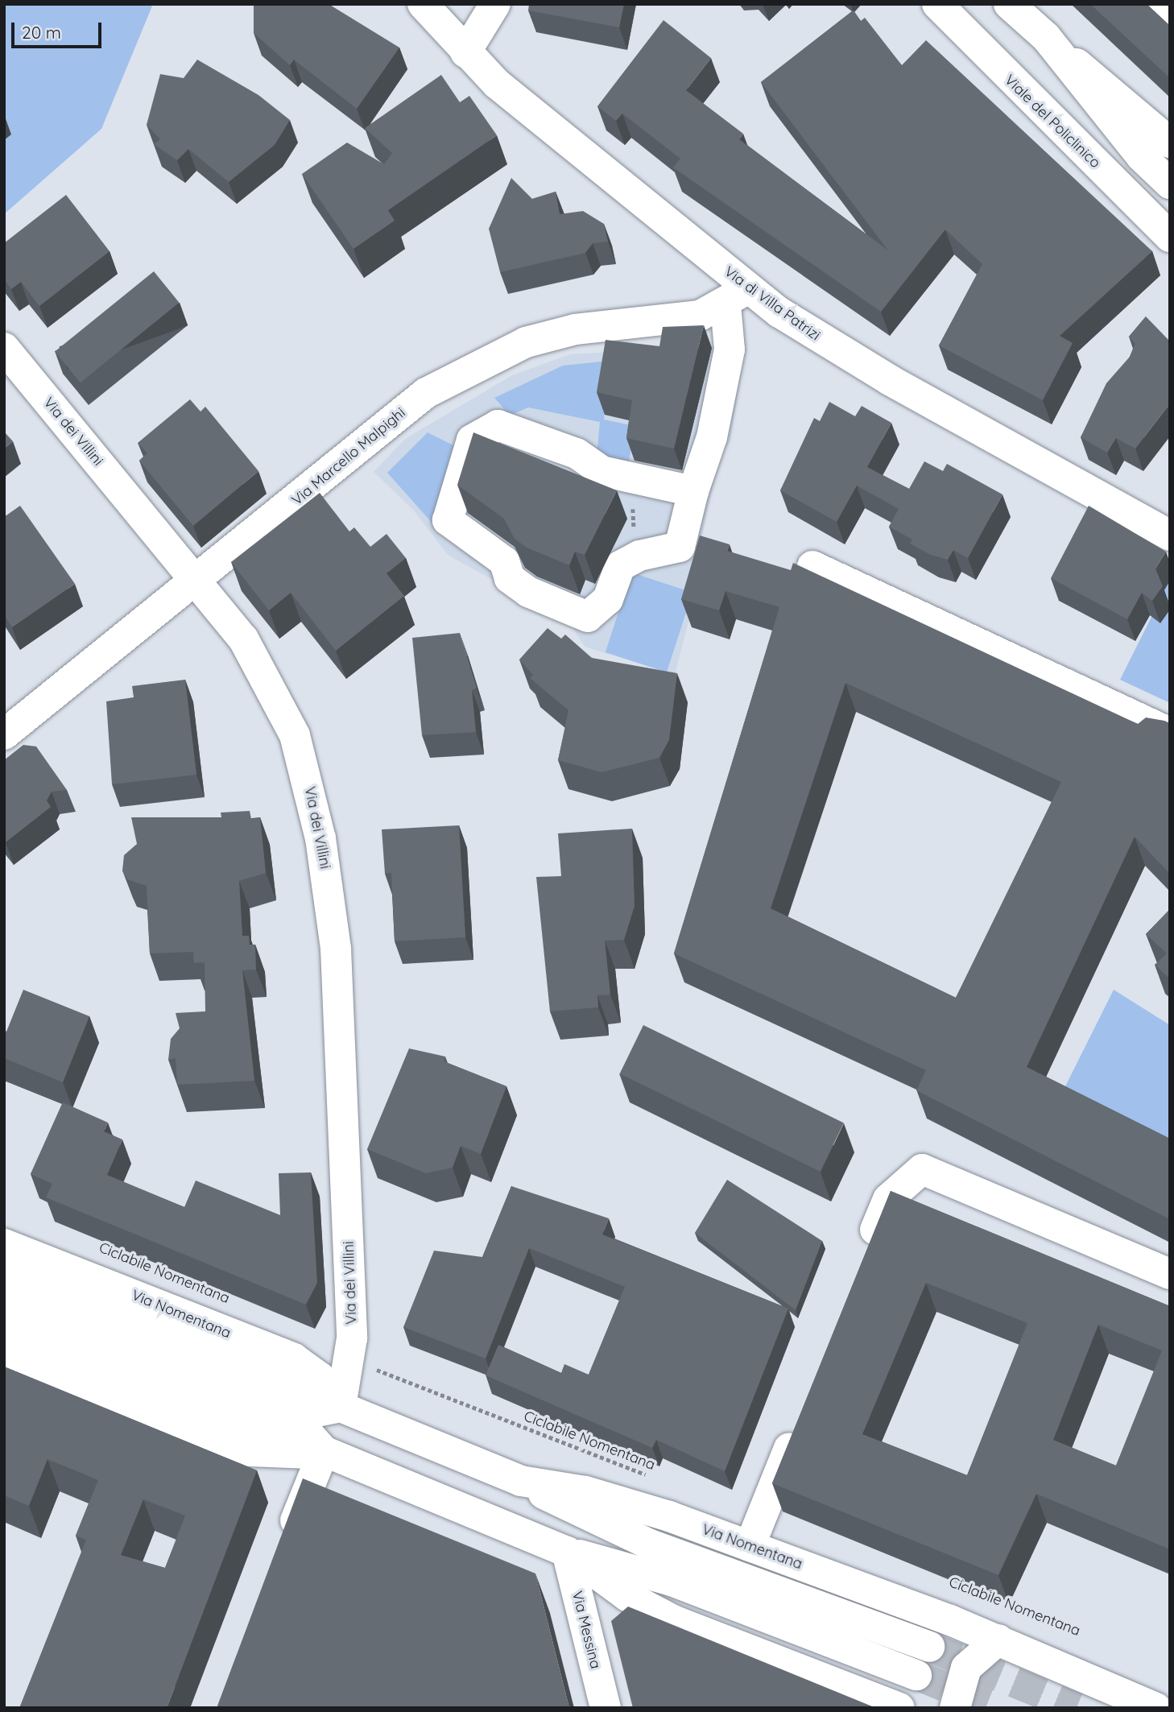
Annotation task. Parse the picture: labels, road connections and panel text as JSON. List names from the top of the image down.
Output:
{
  "streets": {
    "street": [
      "Viale del Policlinico",
      "Via di Villa Patrizi",
      "Via dei Villini",
      "Via Marcello Malpighi",
      "Via Nomentana",
      "Via Messina"
    ],
    "path": ["Ciclabile Nomentana"]
  },
  "crossings": [
    ["Via di Villa Patrizi", "Via Marcello Malpighi"],
    ["Via dei Villini", "Via Marcello Malpighi"],
    ["Via dei Villini", "Ciclabile Nomentana"],
    ["Via dei Villini", "Via Nomentana"]
  ],
  "scale_bar": "20 m"
}
